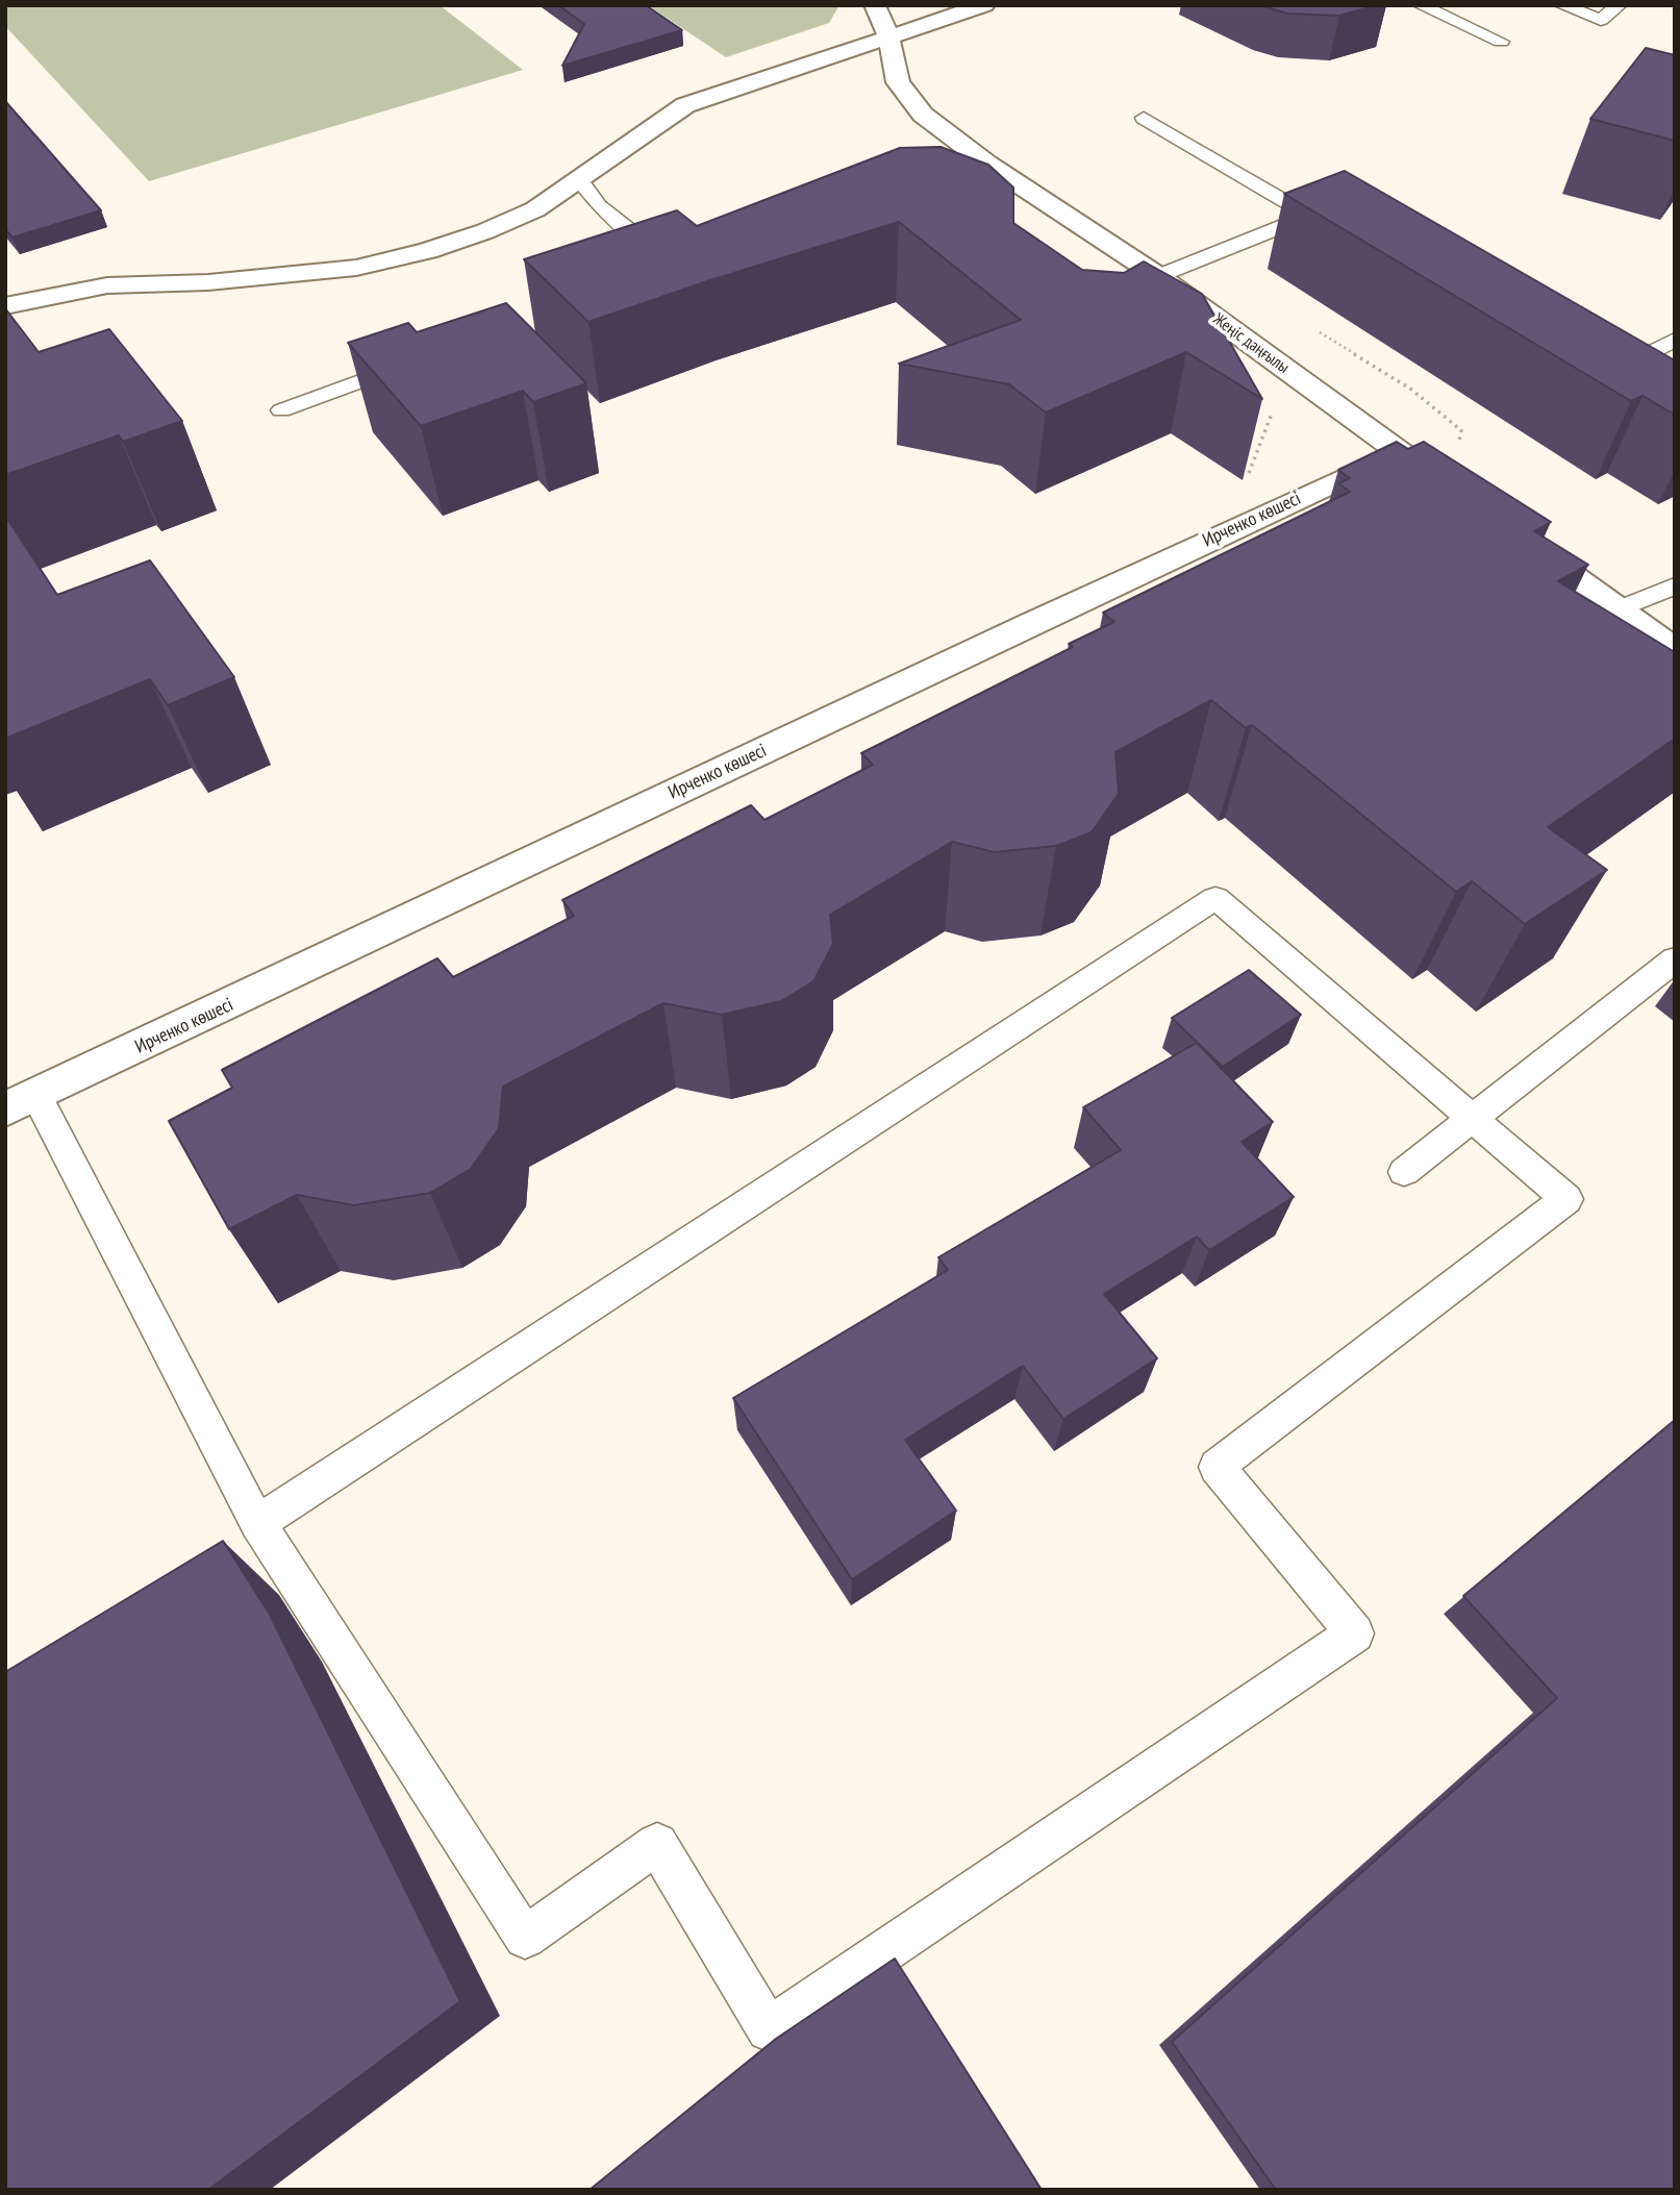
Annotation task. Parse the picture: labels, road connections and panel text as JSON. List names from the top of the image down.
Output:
{
  "streets": {
    "street": ["Жеңіс даңғылы", "Ирченко көшесі"]
  },
  "crossings": [
    ["Жеңіс даңғылы", "Ирченко көшесі"]
  ]
}
